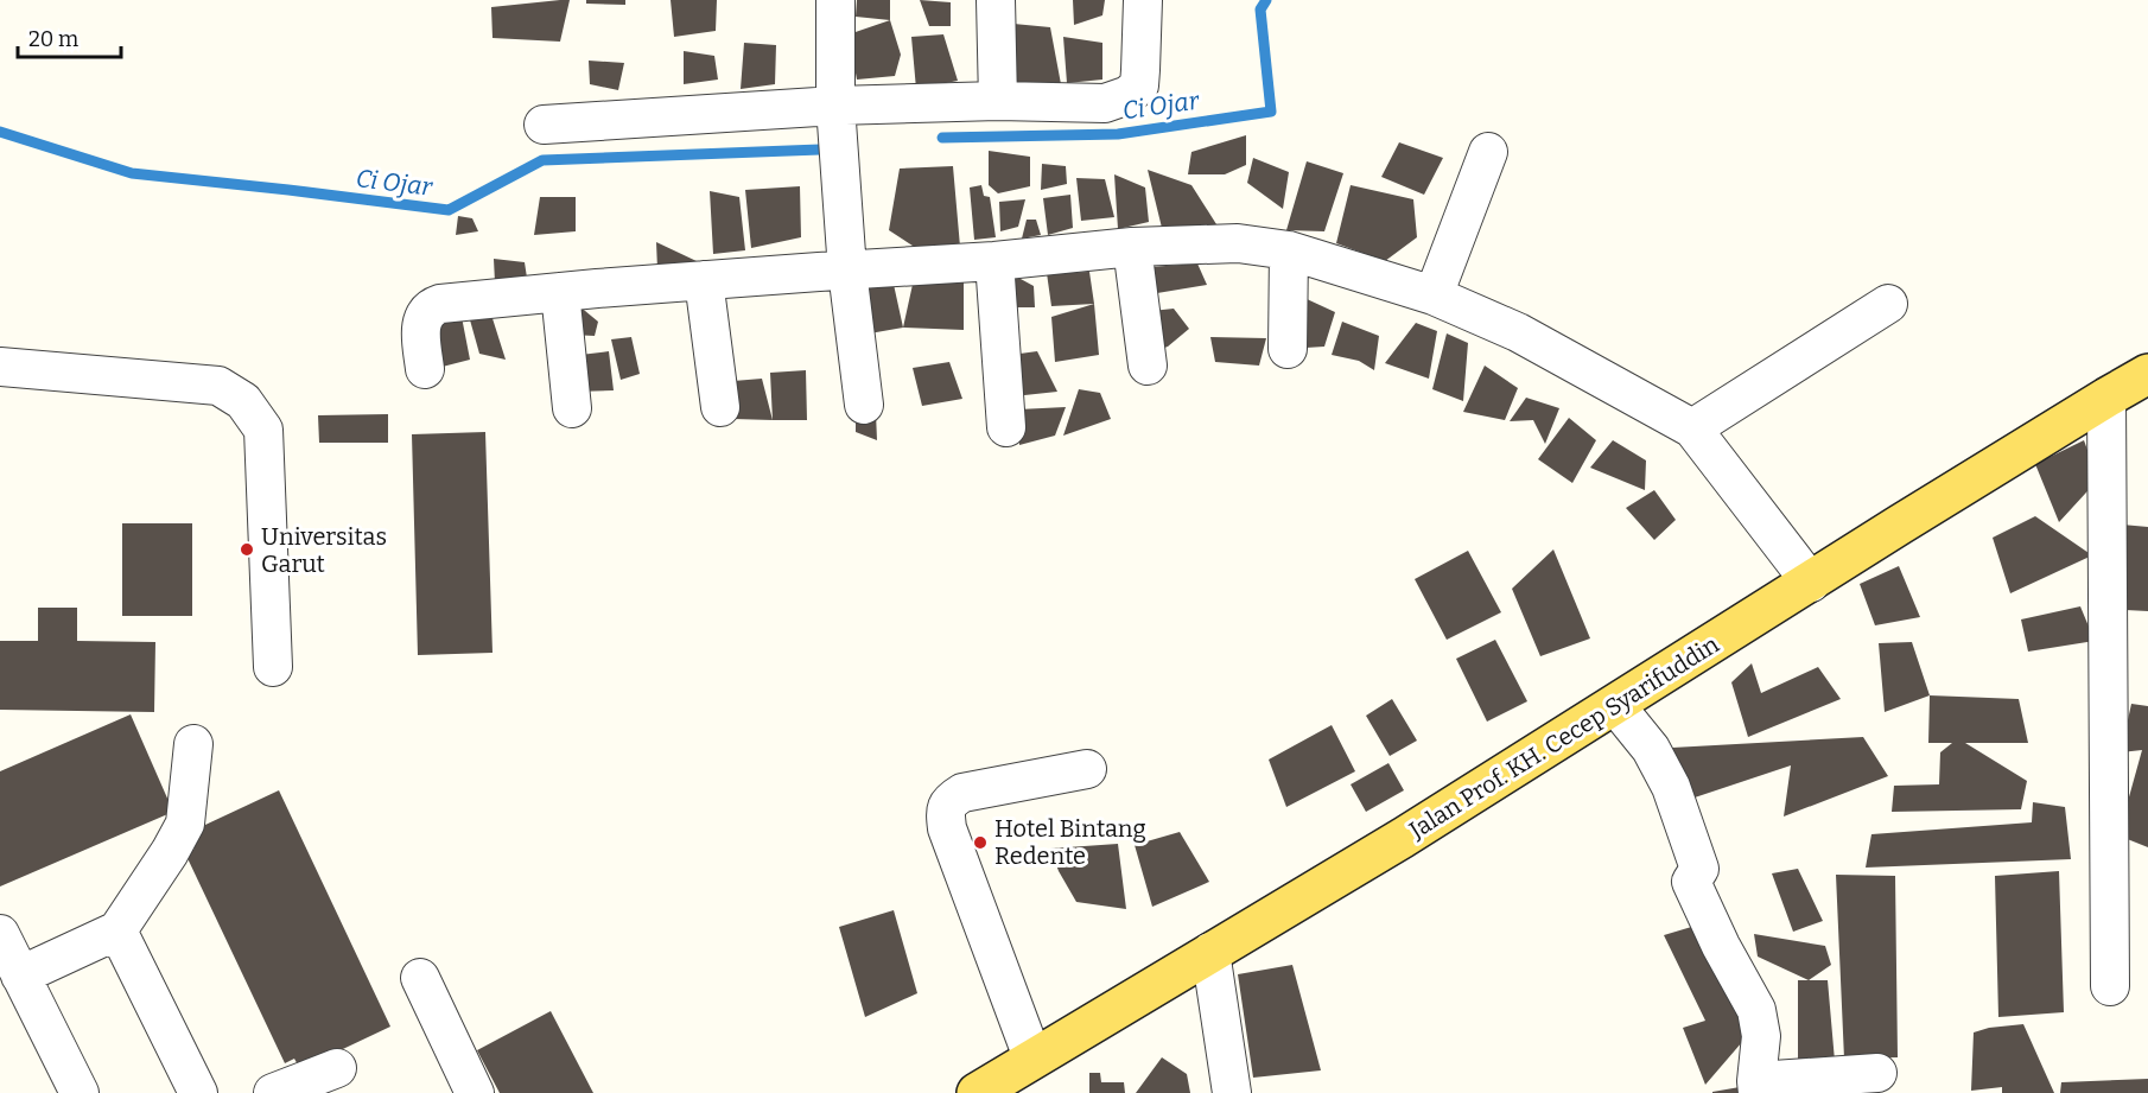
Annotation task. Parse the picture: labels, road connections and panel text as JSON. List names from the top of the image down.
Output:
{
  "streets": {
    "main road": ["Jalan Prof. KH. Cecep Syarifuddin"]
  },
  "water": ["Ci Ojar"],
  "places": ["Universitas Garut", "Hotel Bintang Redente"],
  "scale_bar": "20 m"
}
